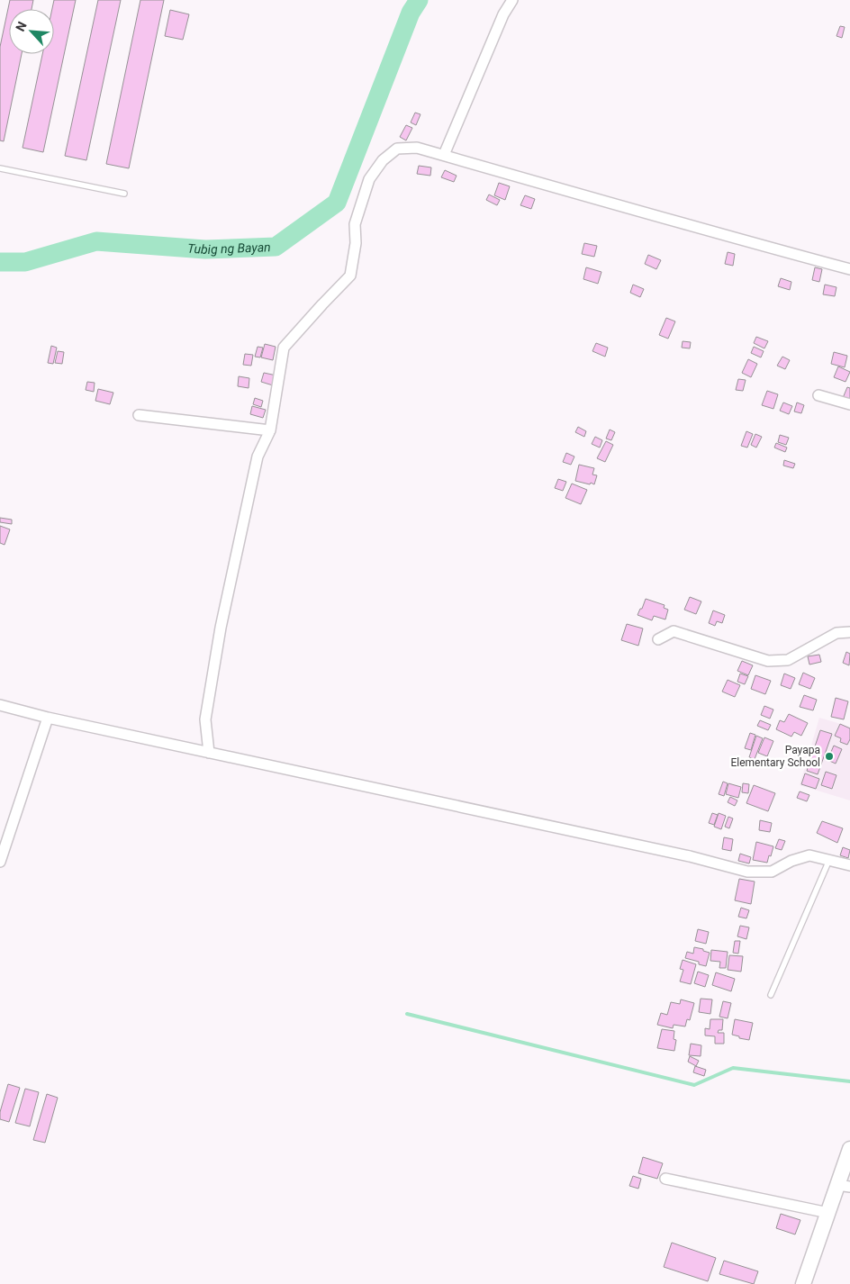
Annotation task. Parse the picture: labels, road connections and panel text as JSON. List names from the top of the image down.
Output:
{
  "water": ["Tubig ng Bayan"],
  "places": ["Payapa Elementary School"],
  "north": "top left"
}
